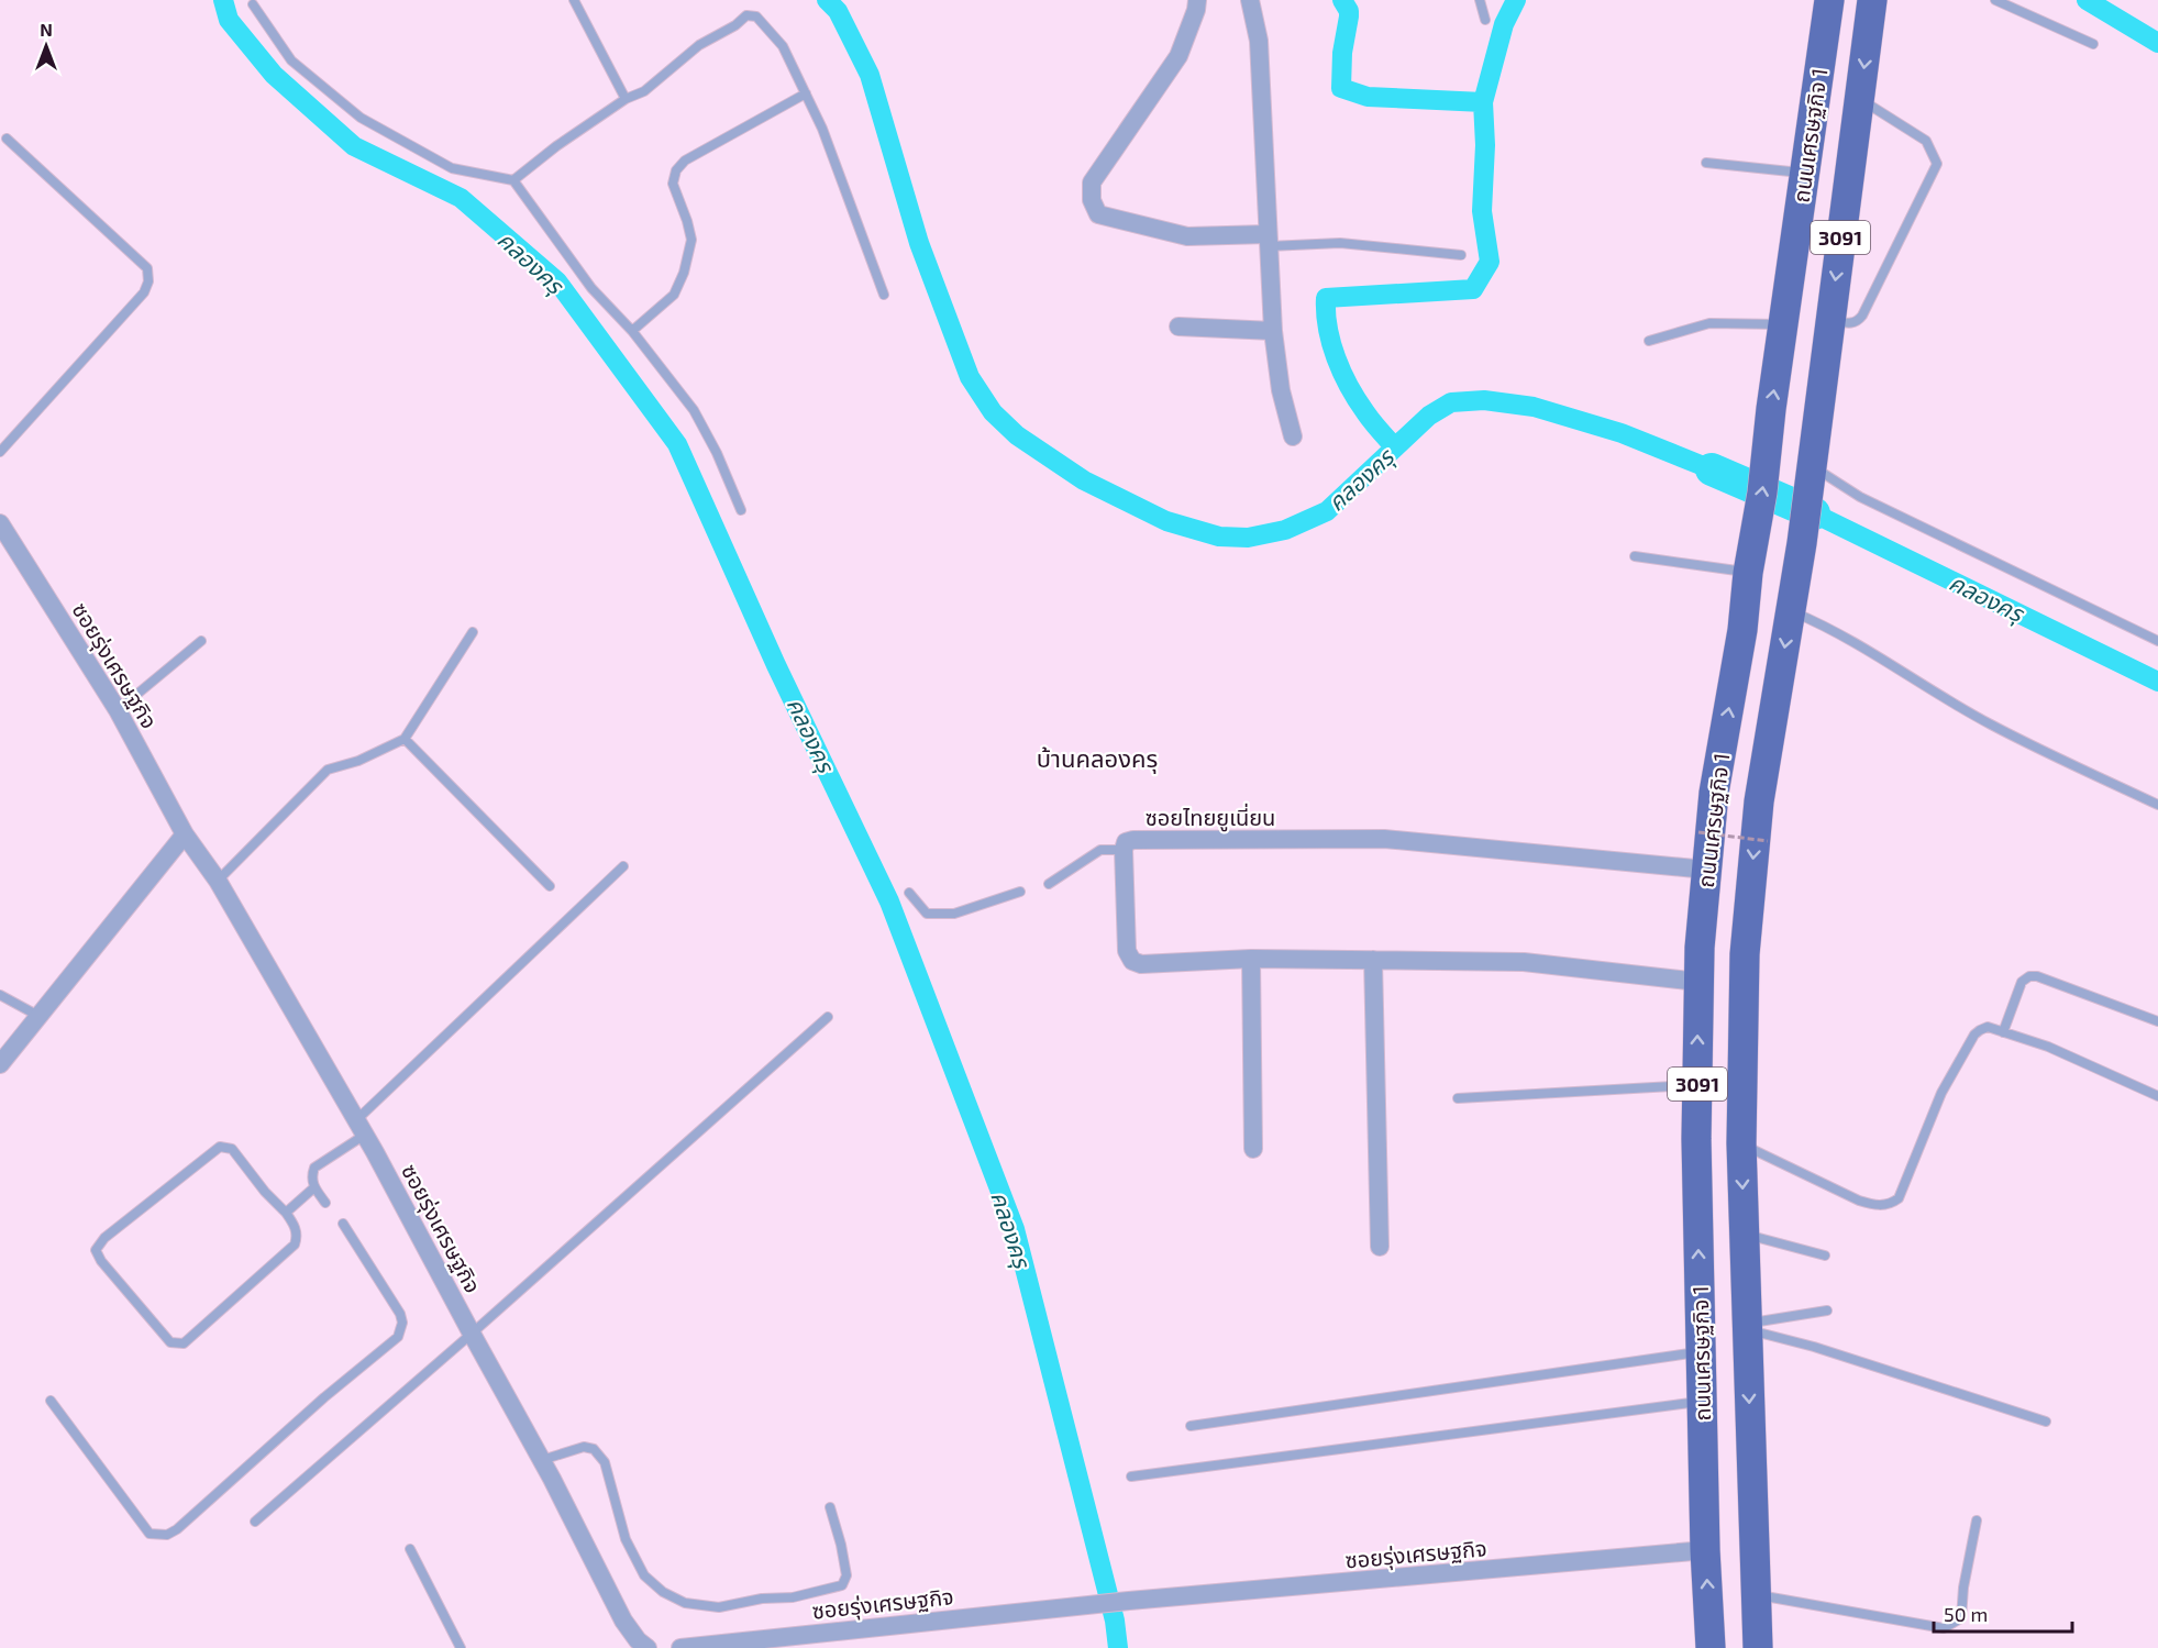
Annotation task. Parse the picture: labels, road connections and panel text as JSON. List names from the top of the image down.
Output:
{
  "streets": {
    "main road": ["ถนนเศรษฐกิจ 1", "3091"],
    "street": ["ซอยรุ่งเศรษฐกิจ", "ซอยไทยยูเนี่ยน"]
  },
  "crossings": [
    ["ถนนเศรษฐกิจ 1", "ซอยรุ่งเศรษฐกิจ"],
    ["ถนนเศรษฐกิจ 1", "ซอยไทยยูเนี่ยน"]
  ],
  "districts": ["บ้านคลองครุ"],
  "water": ["คลองครุ"],
  "scale_bar": "50 m",
  "north": "top"
}
